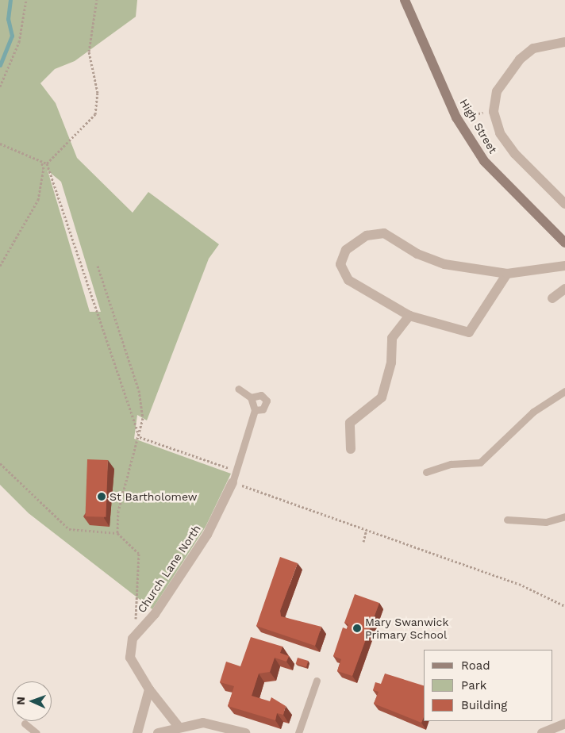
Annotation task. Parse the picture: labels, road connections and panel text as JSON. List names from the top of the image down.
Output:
{
  "streets": {
    "main road": ["High Street"],
    "street": ["Church Lane North"]
  },
  "places": ["St Bartholomew", "Mary Swanwick Primary School"],
  "legend": ["Road", "Park", "Building"],
  "north": "left"
}
